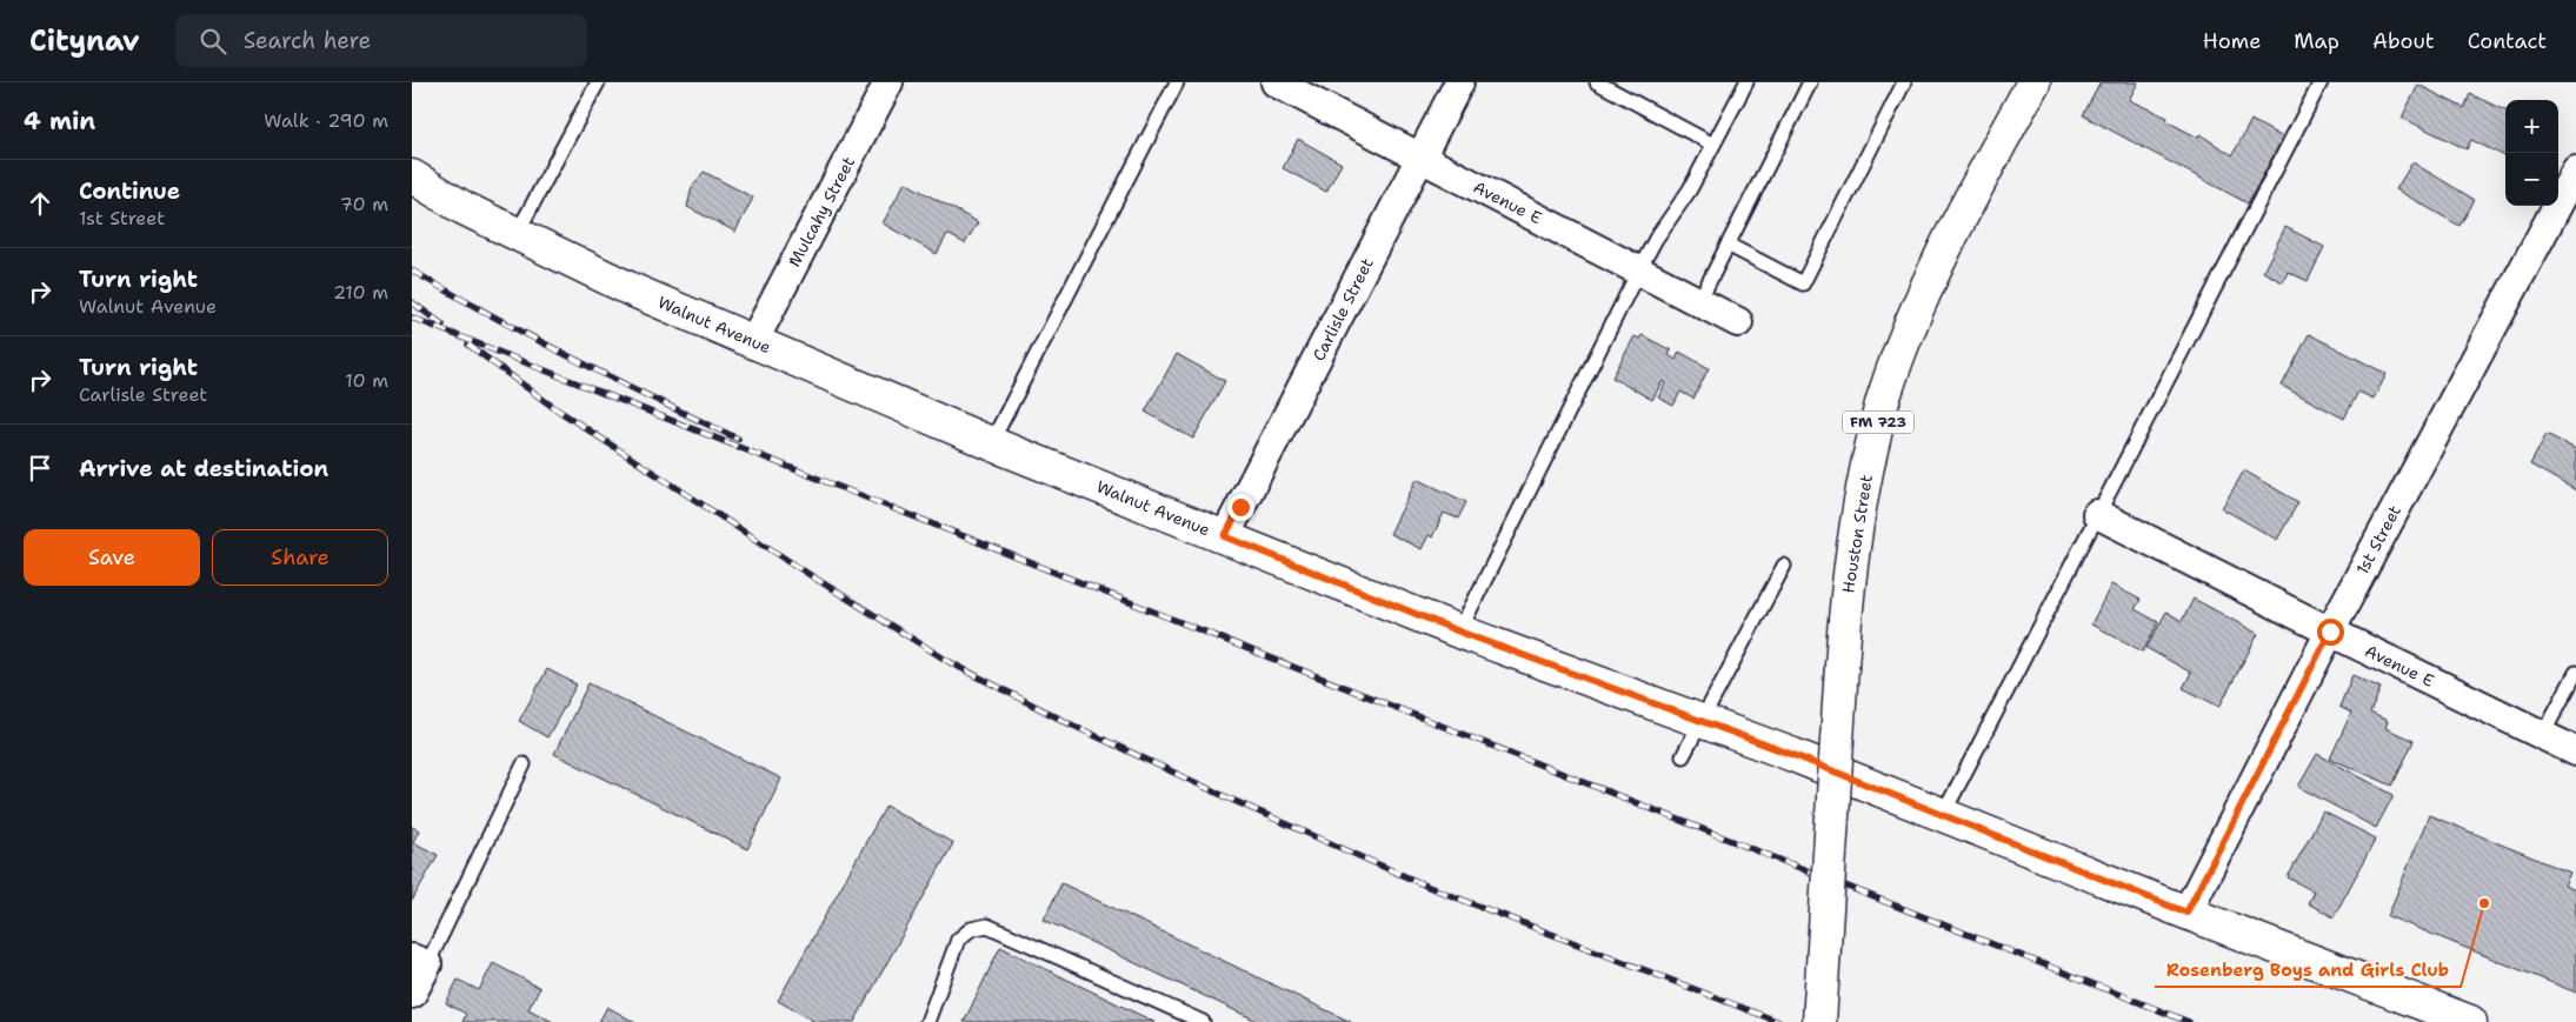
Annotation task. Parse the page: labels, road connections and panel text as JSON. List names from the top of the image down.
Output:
{
  "streets": {
    "street": [
      "Avenue E",
      "Mulcahy Street",
      "Carlisle Street",
      "Walnut Avenue",
      "FM 723",
      "Houston Street",
      "1st Street"
    ]
  },
  "crossings": [
    ["Avenue E", "Carlisle Street"],
    ["Avenue E", "1st Street"],
    ["Mulcahy Street", "Walnut Avenue"],
    ["Carlisle Street", "Walnut Avenue"],
    ["Walnut Avenue", "1st Street"]
  ],
  "places": ["Rosenberg Boys and Girls Club"],
  "page": {
    "header": "Citynav",
    "search": "Search here",
    "nav": [
      "Home",
      "Map",
      "About",
      "Contact"
    ],
    "heading": ["4 min", "Walk · 290 m"],
    "map_buttons": ["+", "−"],
    "list": [
      ["Continue", "1st Street", "70 m"],
      ["Turn right", "Walnut Avenue", "210 m"],
      ["Turn right", "Carlisle Street", "10 m"],
      "Arrive at destination"
    ],
    "buttons": ["Save", "Share"]
  }
}
